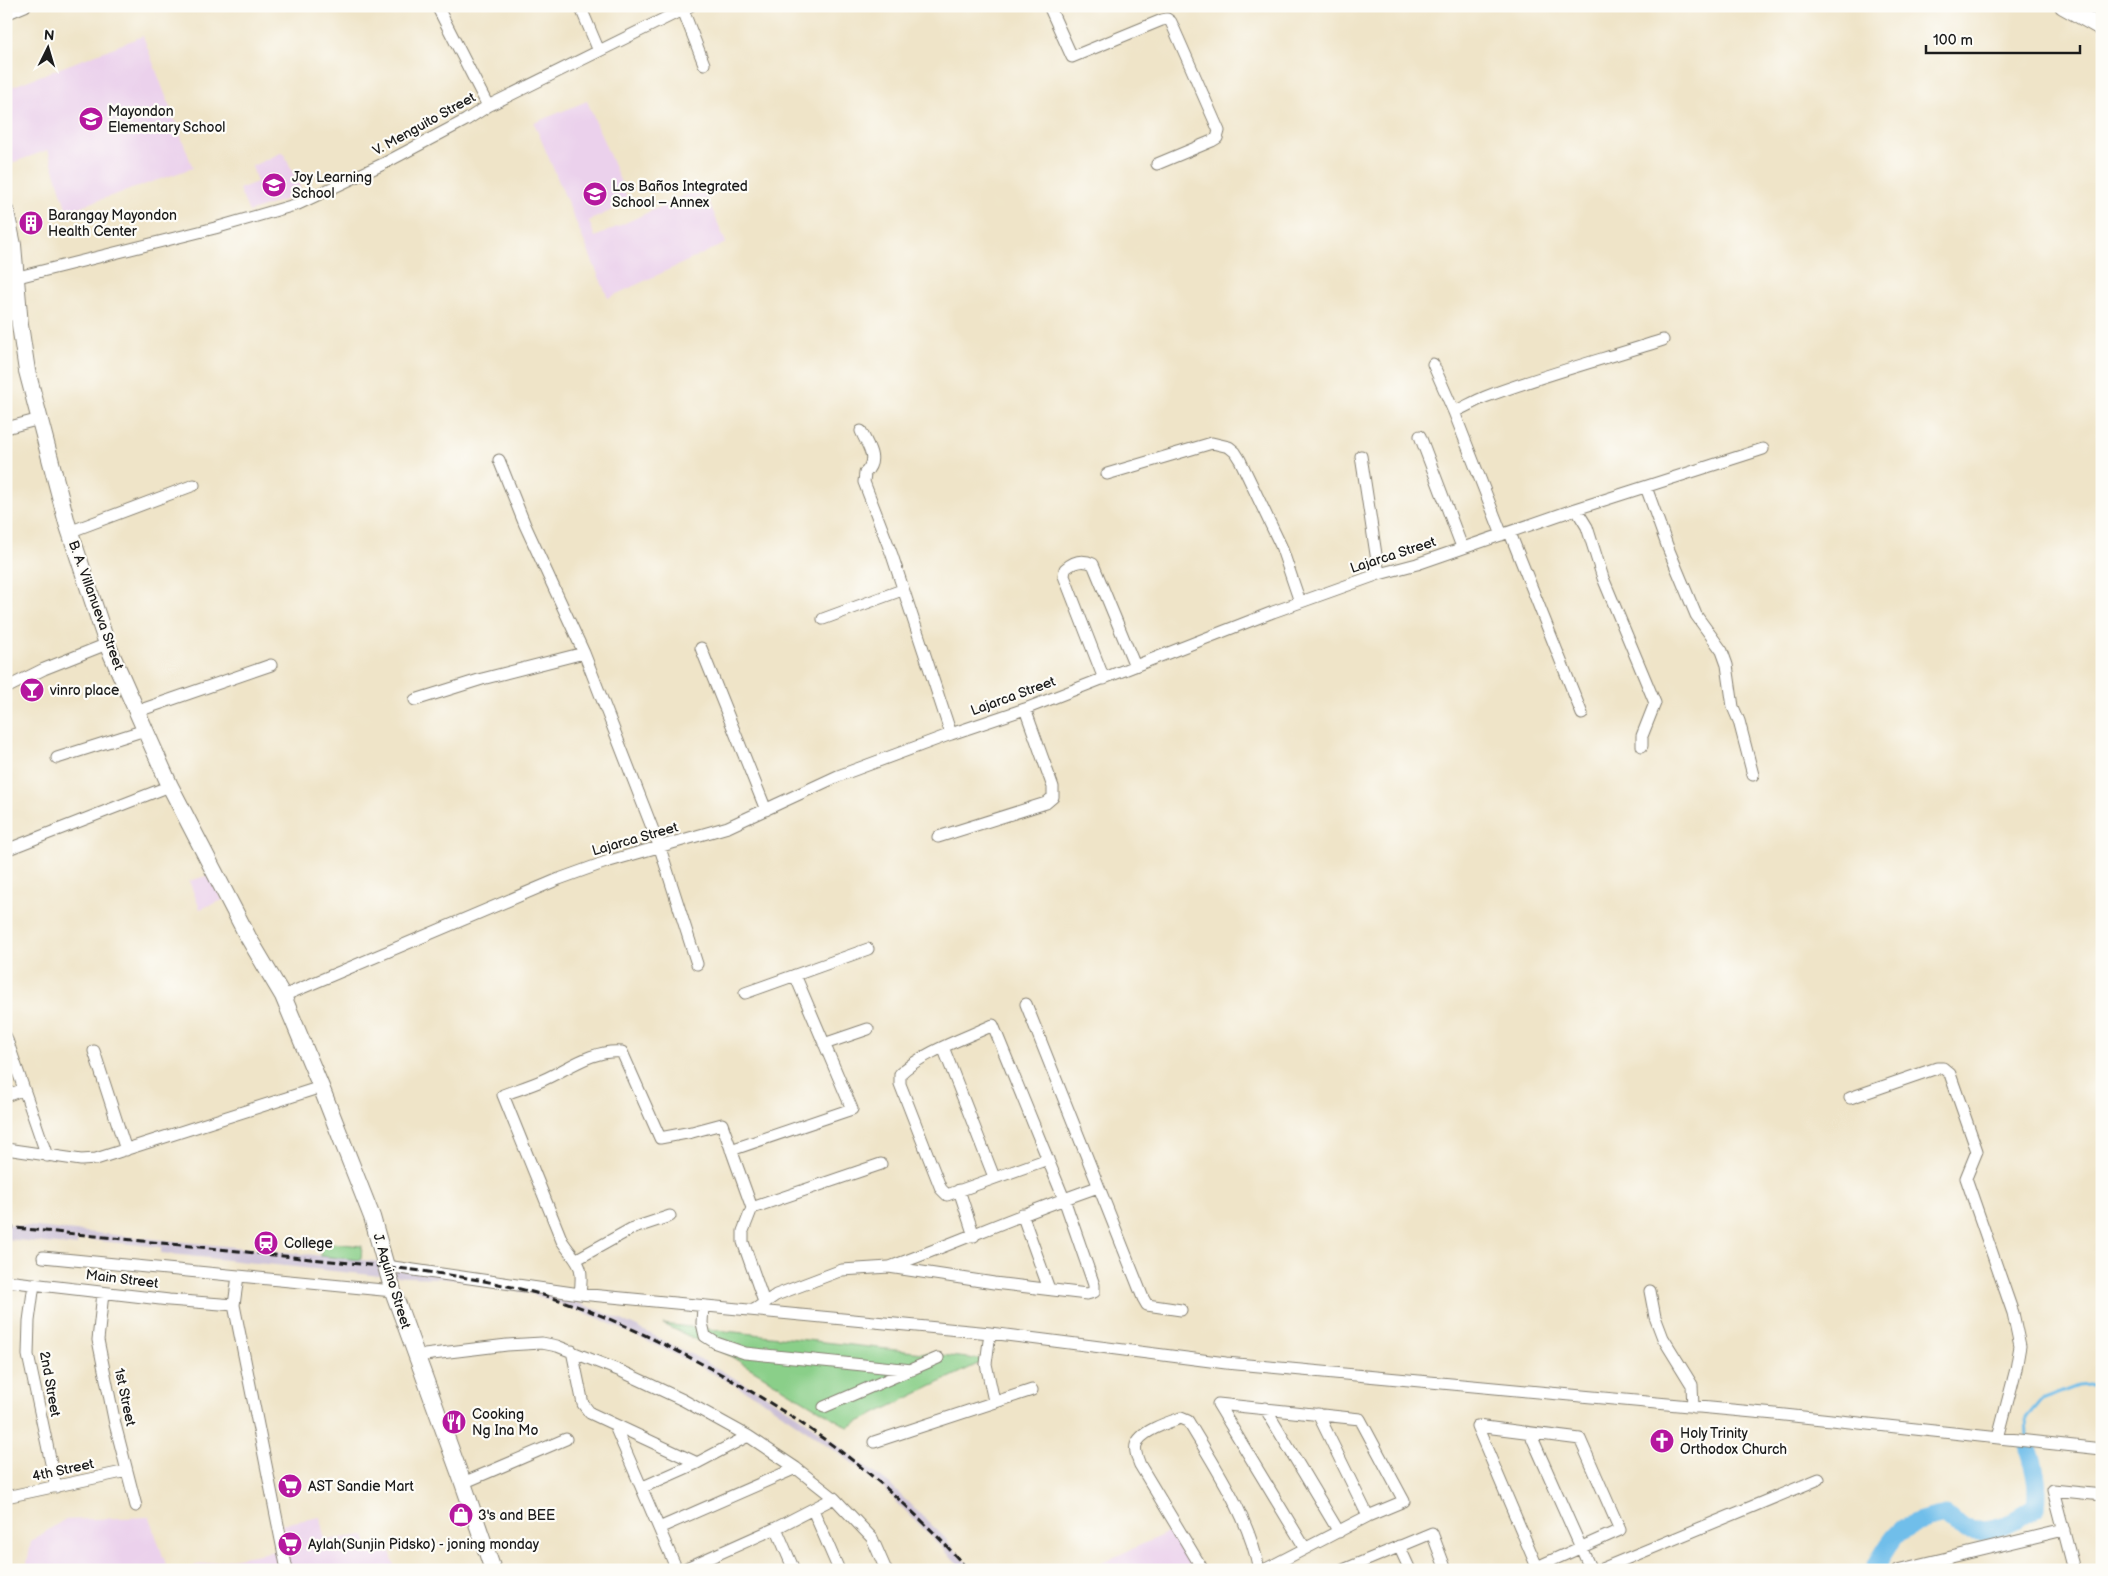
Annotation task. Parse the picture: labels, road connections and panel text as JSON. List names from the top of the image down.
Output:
{
  "streets": {
    "street": [
      "V. Menguito Street",
      "Lajarca Street",
      "B. A. Villanueva Street",
      "Main Street",
      "J. Aquino Street",
      "2nd Street",
      "1st Street",
      "4th Street"
    ]
  },
  "crossings": [
    ["V. Menguito Street", "B. A. Villanueva Street"],
    ["Lajarca Street", "B. A. Villanueva Street"],
    ["Lajarca Street", "J. Aquino Street"],
    ["B. A. Villanueva Street", "J. Aquino Street"],
    ["Main Street", "2nd Street"],
    ["Main Street", "1st Street"],
    ["2nd Street", "4th Street"],
    ["1st Street", "4th Street"]
  ],
  "places": {
    "school or university": ["Mayondon Elementary School", "Joy Learning School", "Los Baños Integrated School – Annex"],
    "building": ["Barangay Mayondon Health Center"],
    "bar": ["vinro place"],
    "station": ["College"],
    "restaurant": ["Cooking Ng Ina Mo"],
    "church": ["Holy Trinity Orthodox Church"],
    "supermarket": ["AST Sandie Mart", "Aylah(Sunjin Pidsko) - joning monday"],
    "shop": ["3's and BEE"]
  },
  "scale_bar": "100 m",
  "north": "top"
}
